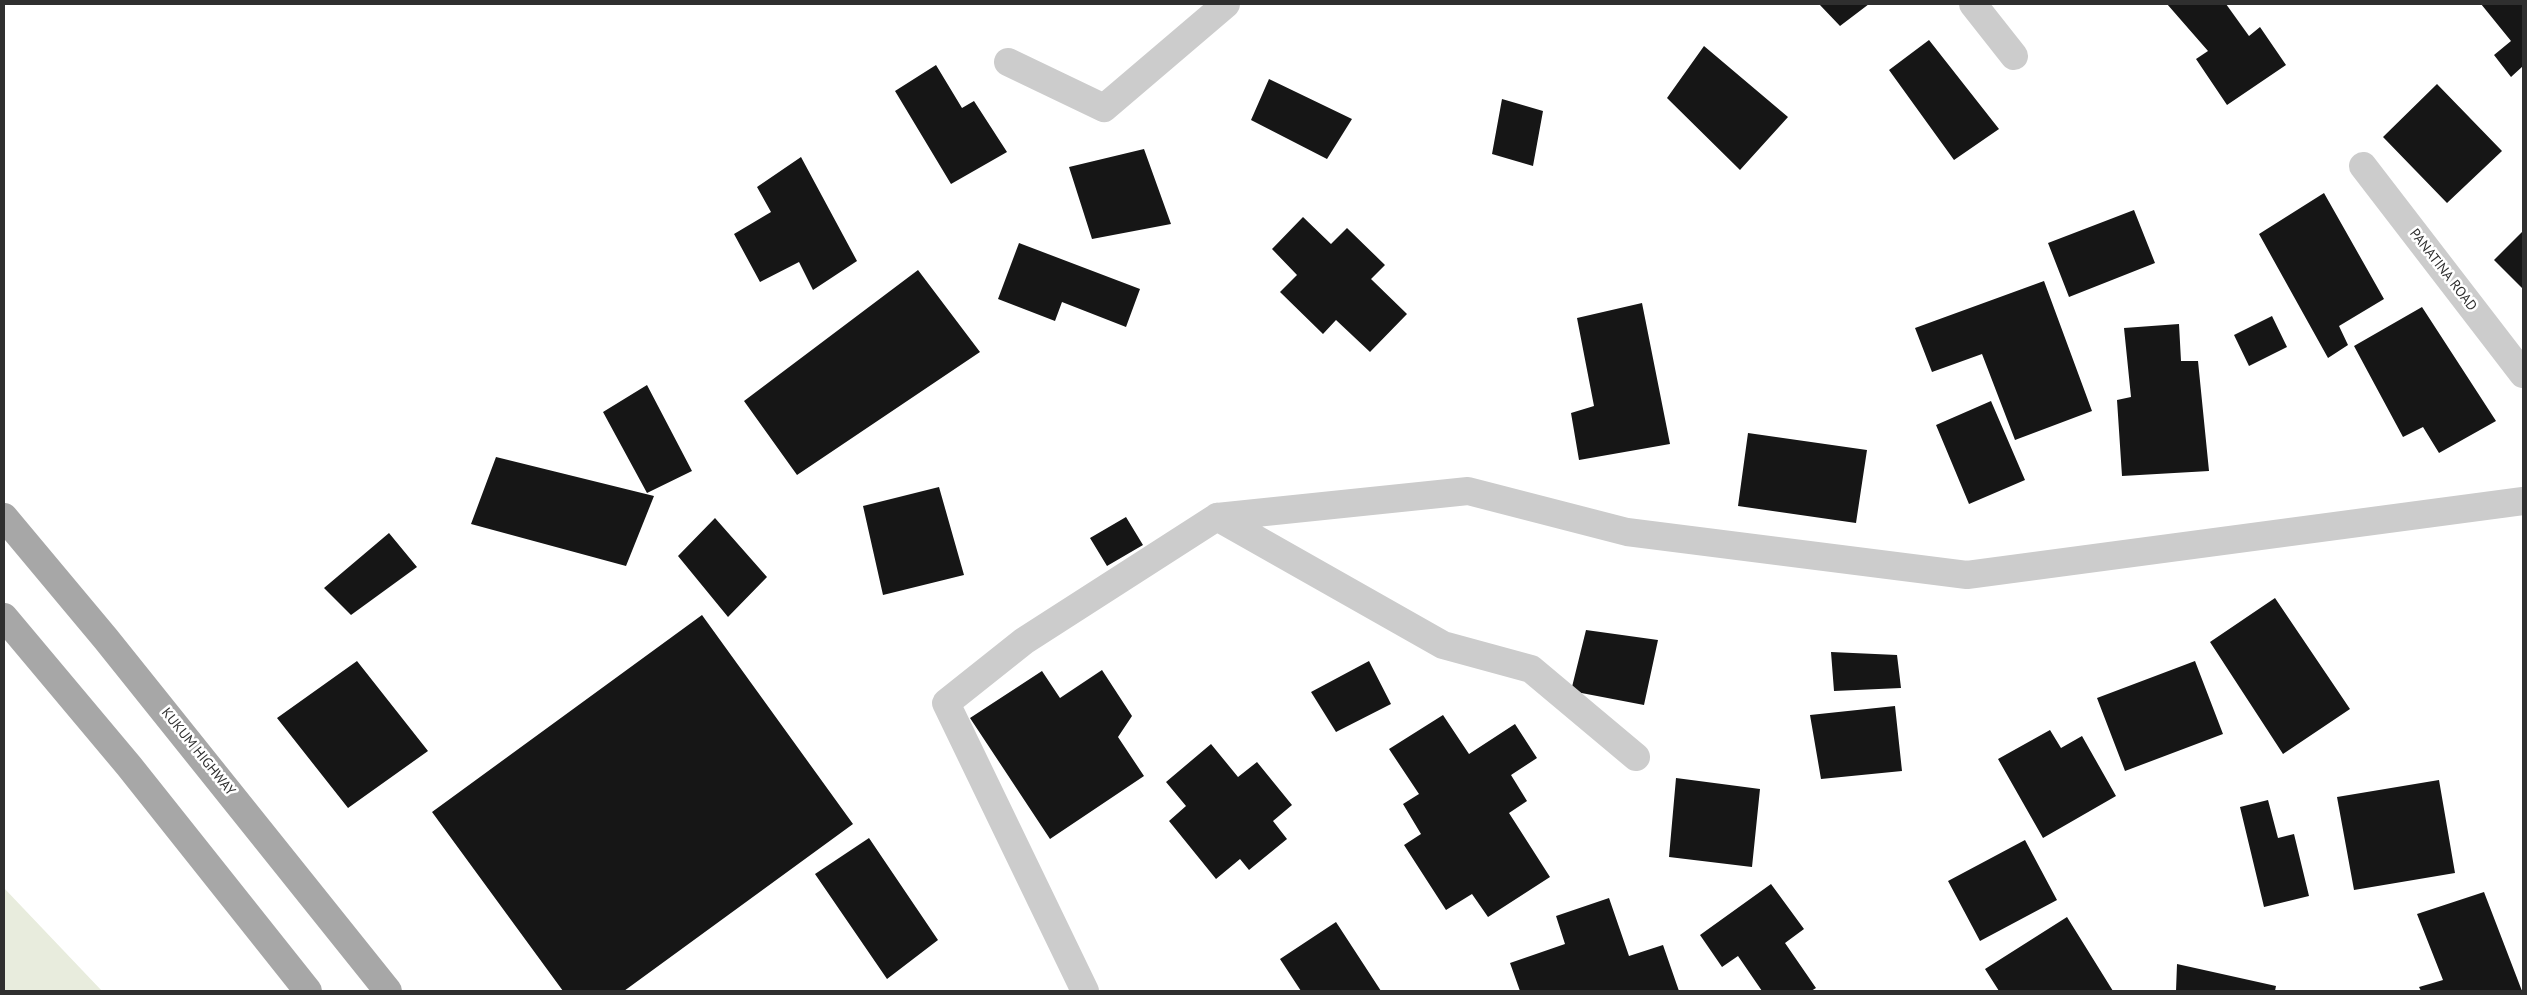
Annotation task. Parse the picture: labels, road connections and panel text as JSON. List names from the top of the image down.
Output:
{
  "streets": {
    "main road": ["KUKUM HIGHWAY"],
    "street": ["PANATINA ROAD"]
  }
}
